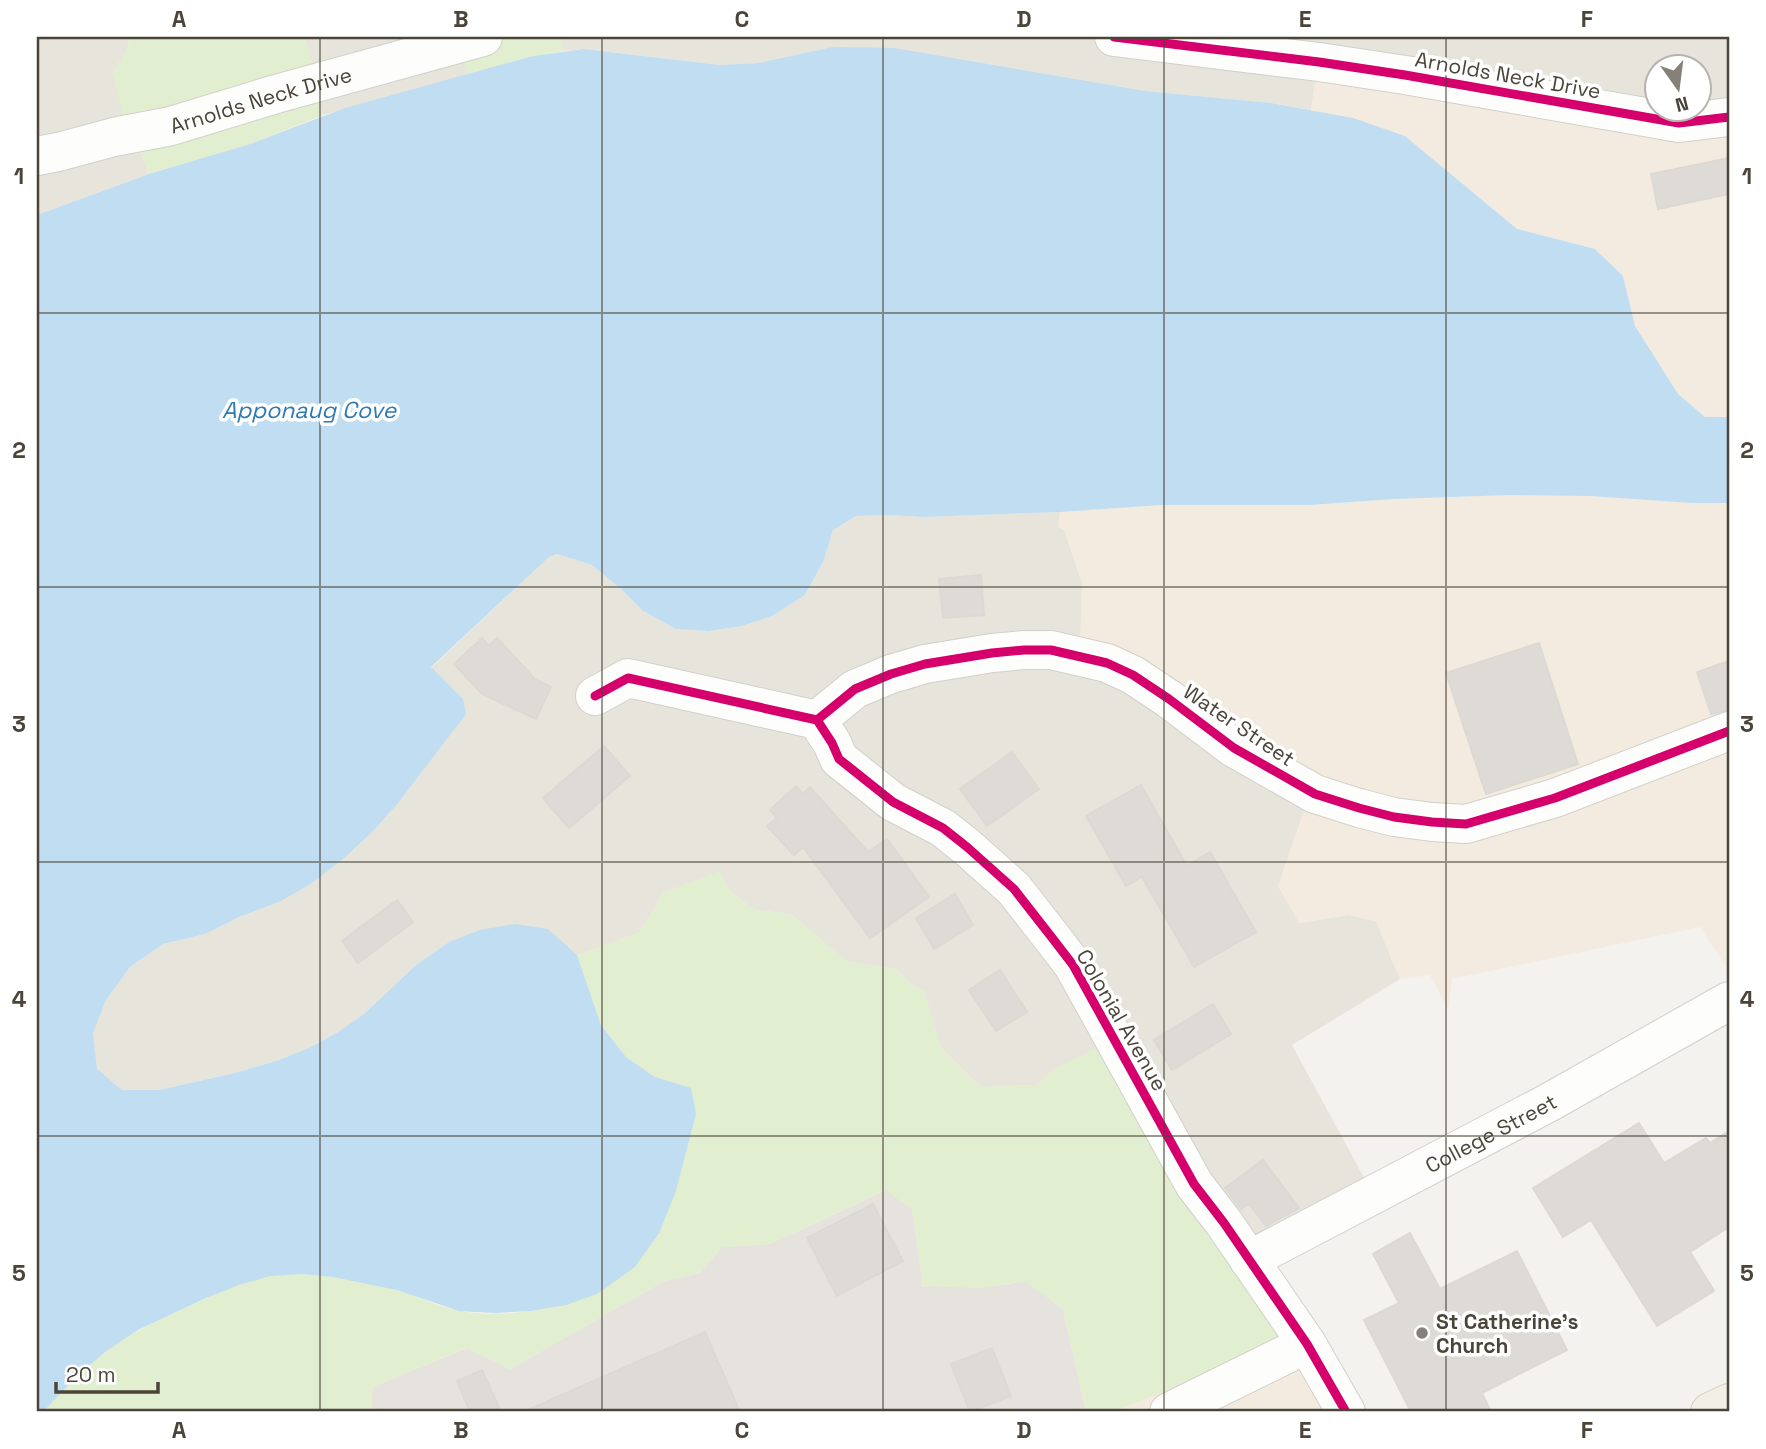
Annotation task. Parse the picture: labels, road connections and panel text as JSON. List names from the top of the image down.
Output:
{
  "streets": {
    "street": [
      "Arnolds Neck Drive",
      "Water Street",
      "Colonial Avenue",
      "College Street"
    ]
  },
  "crossings": [
    ["Water Street", "Colonial Avenue"],
    ["Colonial Avenue", "College Street"]
  ],
  "water": ["Apponaug Cove"],
  "places": ["St Catherine's Church"],
  "scale_bar": "20 m",
  "north": "bottom",
  "grid": {
    "columns": [
      "A",
      "B",
      "C",
      "D",
      "E",
      "F"
    ],
    "rows": [
      "1",
      "2",
      "3",
      "4",
      "5"
    ]
  }
}
